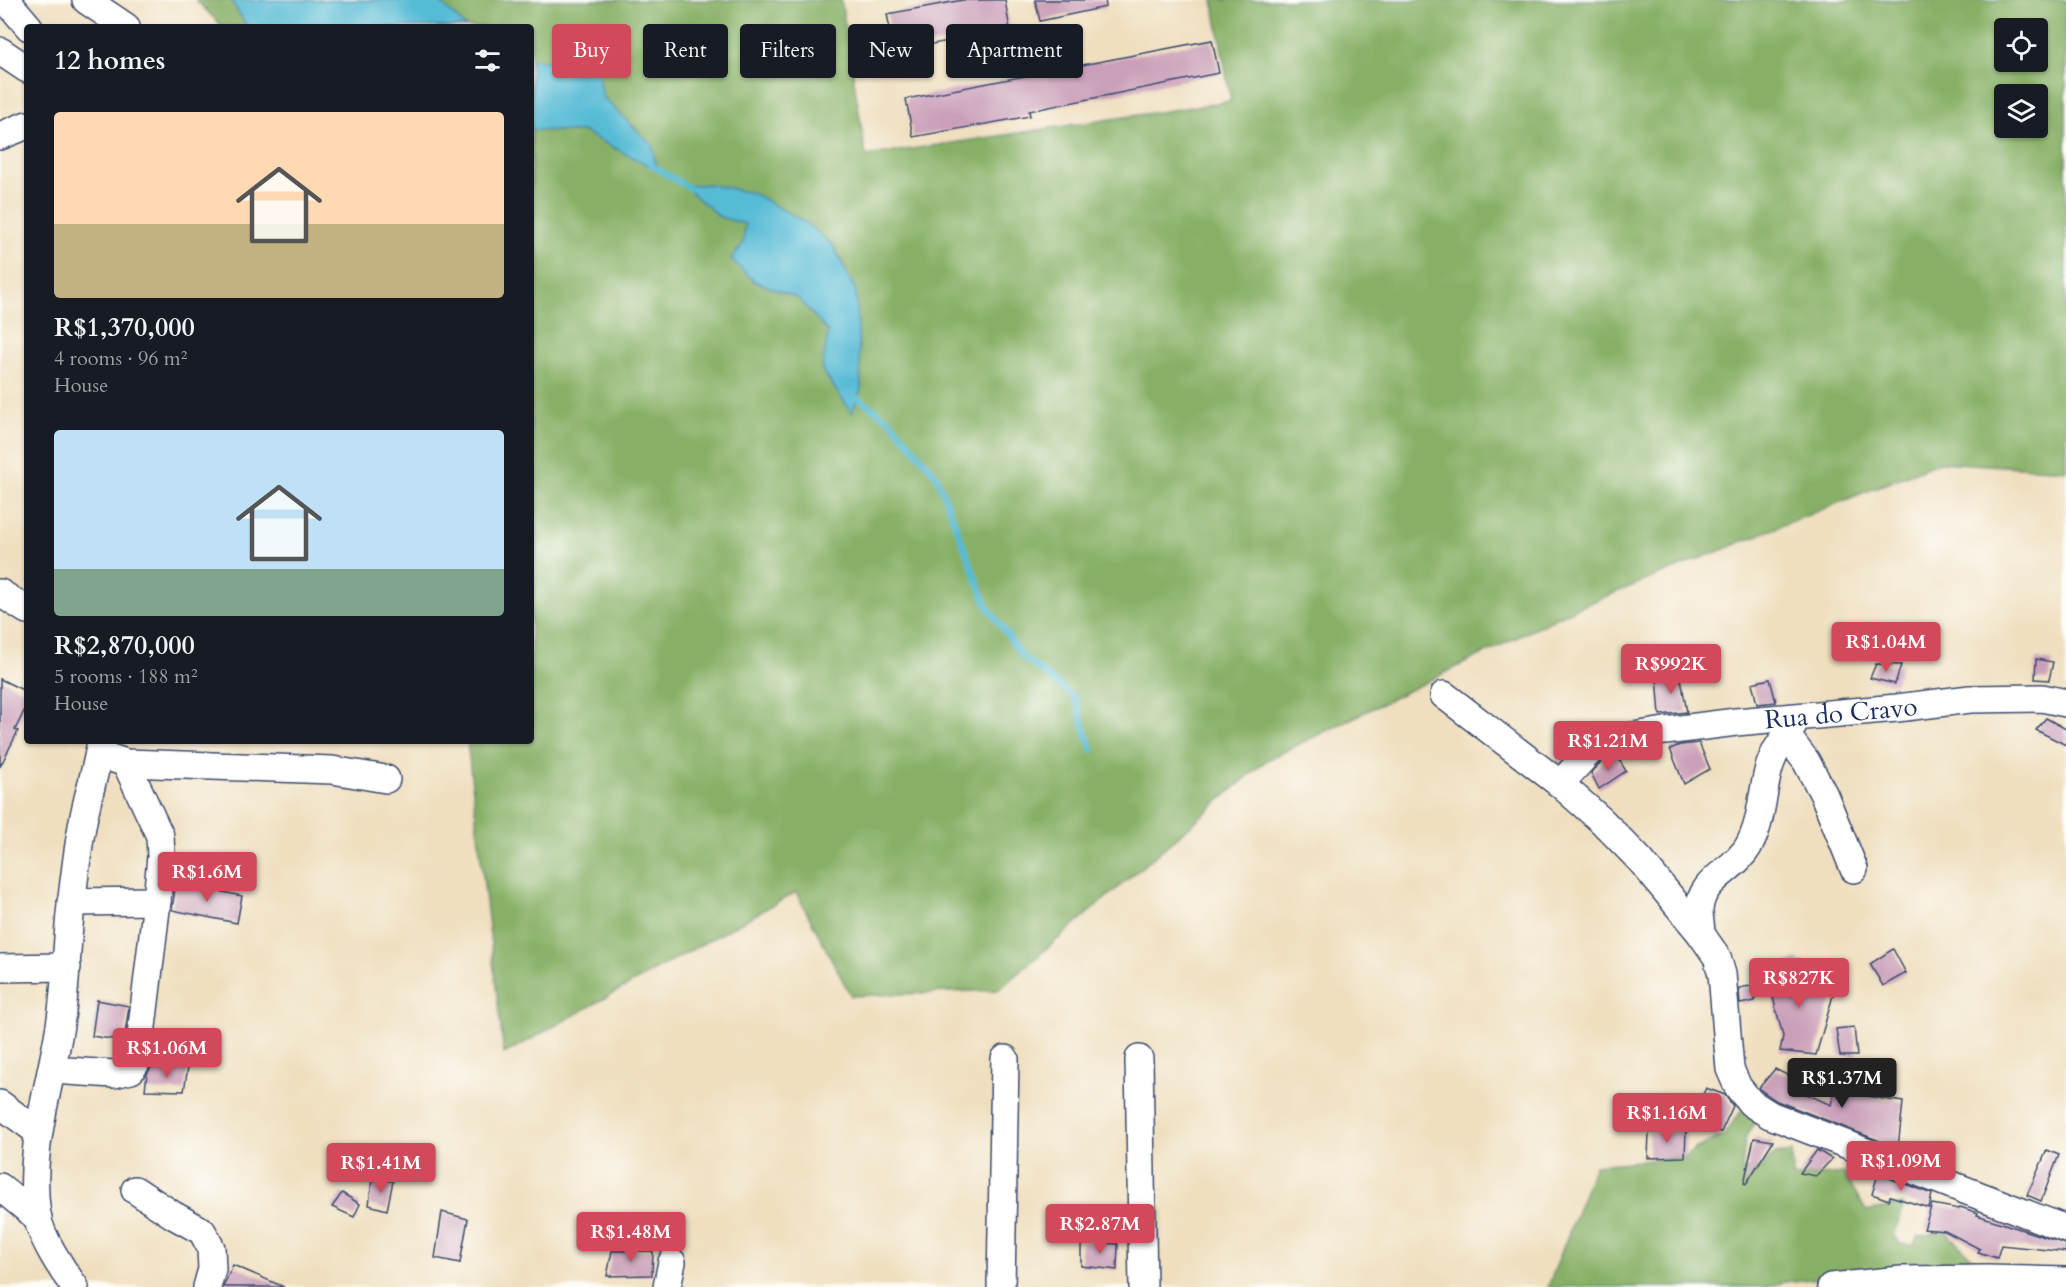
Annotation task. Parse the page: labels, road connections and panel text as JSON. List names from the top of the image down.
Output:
{
  "streets": {
    "street": ["Rua do Cravo"]
  },
  "page": {
    "chip": [
      "Buy",
      "Rent",
      "Filters",
      "New",
      "Apartment"
    ],
    "heading": "12 homes",
    "list": [
      {
        "name": "R$1,370,000",
        "note": "4 rooms · 96 m² · House"
      },
      {
        "name": "R$2,870,000",
        "note": "5 rooms · 188 m² · House"
      }
    ],
    "price": [
      "R$1.04M",
      "R$992K",
      "R$1.21M",
      "R$1.6M",
      "R$827K",
      "R$1.06M",
      "R$1.37M",
      "R$1.16M",
      "R$1.09M",
      "R$1.41M",
      "R$2.87M",
      "R$1.48M"
    ]
  }
}
